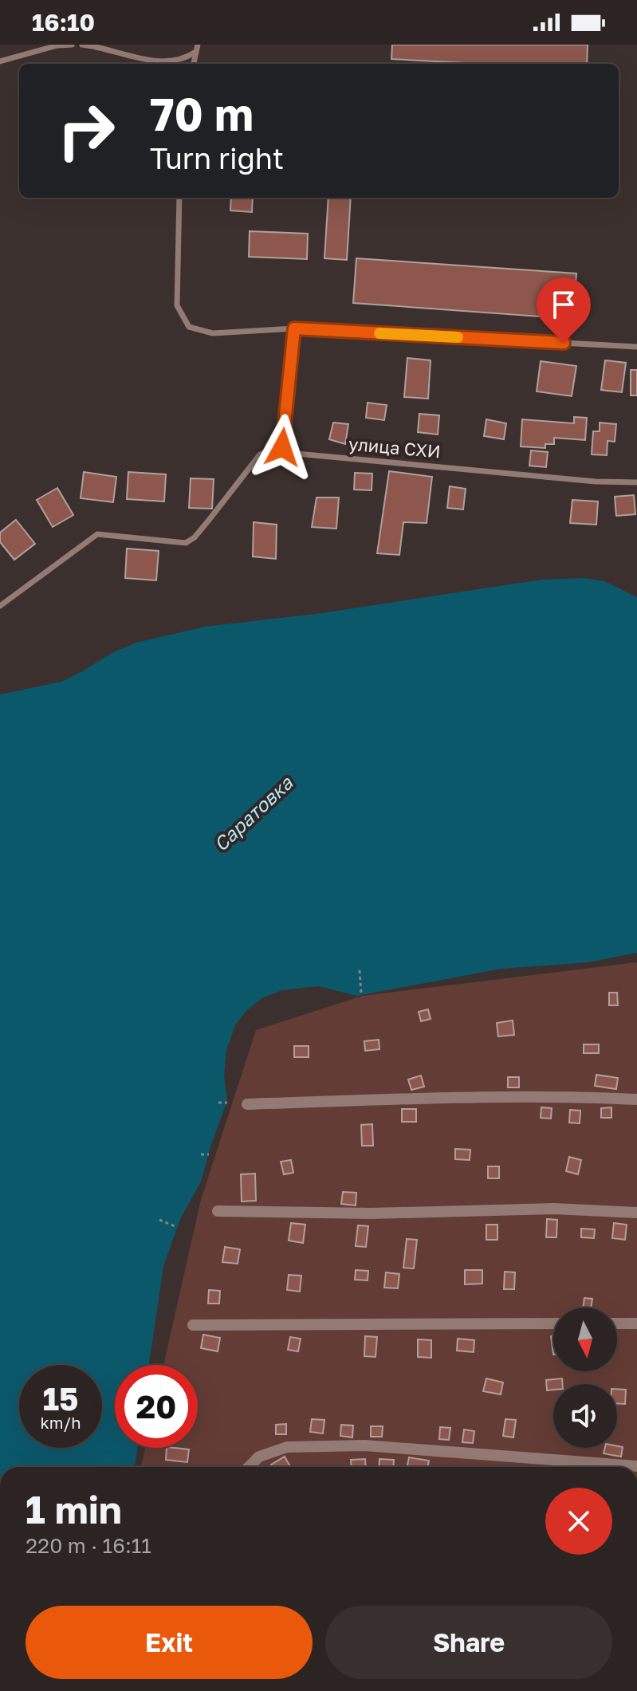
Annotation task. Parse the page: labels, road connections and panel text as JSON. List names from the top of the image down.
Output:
{
  "streets": {
    "lane": ["улица СХИ"]
  },
  "water": ["Саратовка"],
  "north": "bottom",
  "page": {
    "status": "16:10",
    "turn": ["70 m", "Turn right"],
    "speed": "15 km/h",
    "limit": "20",
    "heading": ["1 min", "220 m · 16:11"],
    "buttons": ["Exit", "Share"]
  }
}
